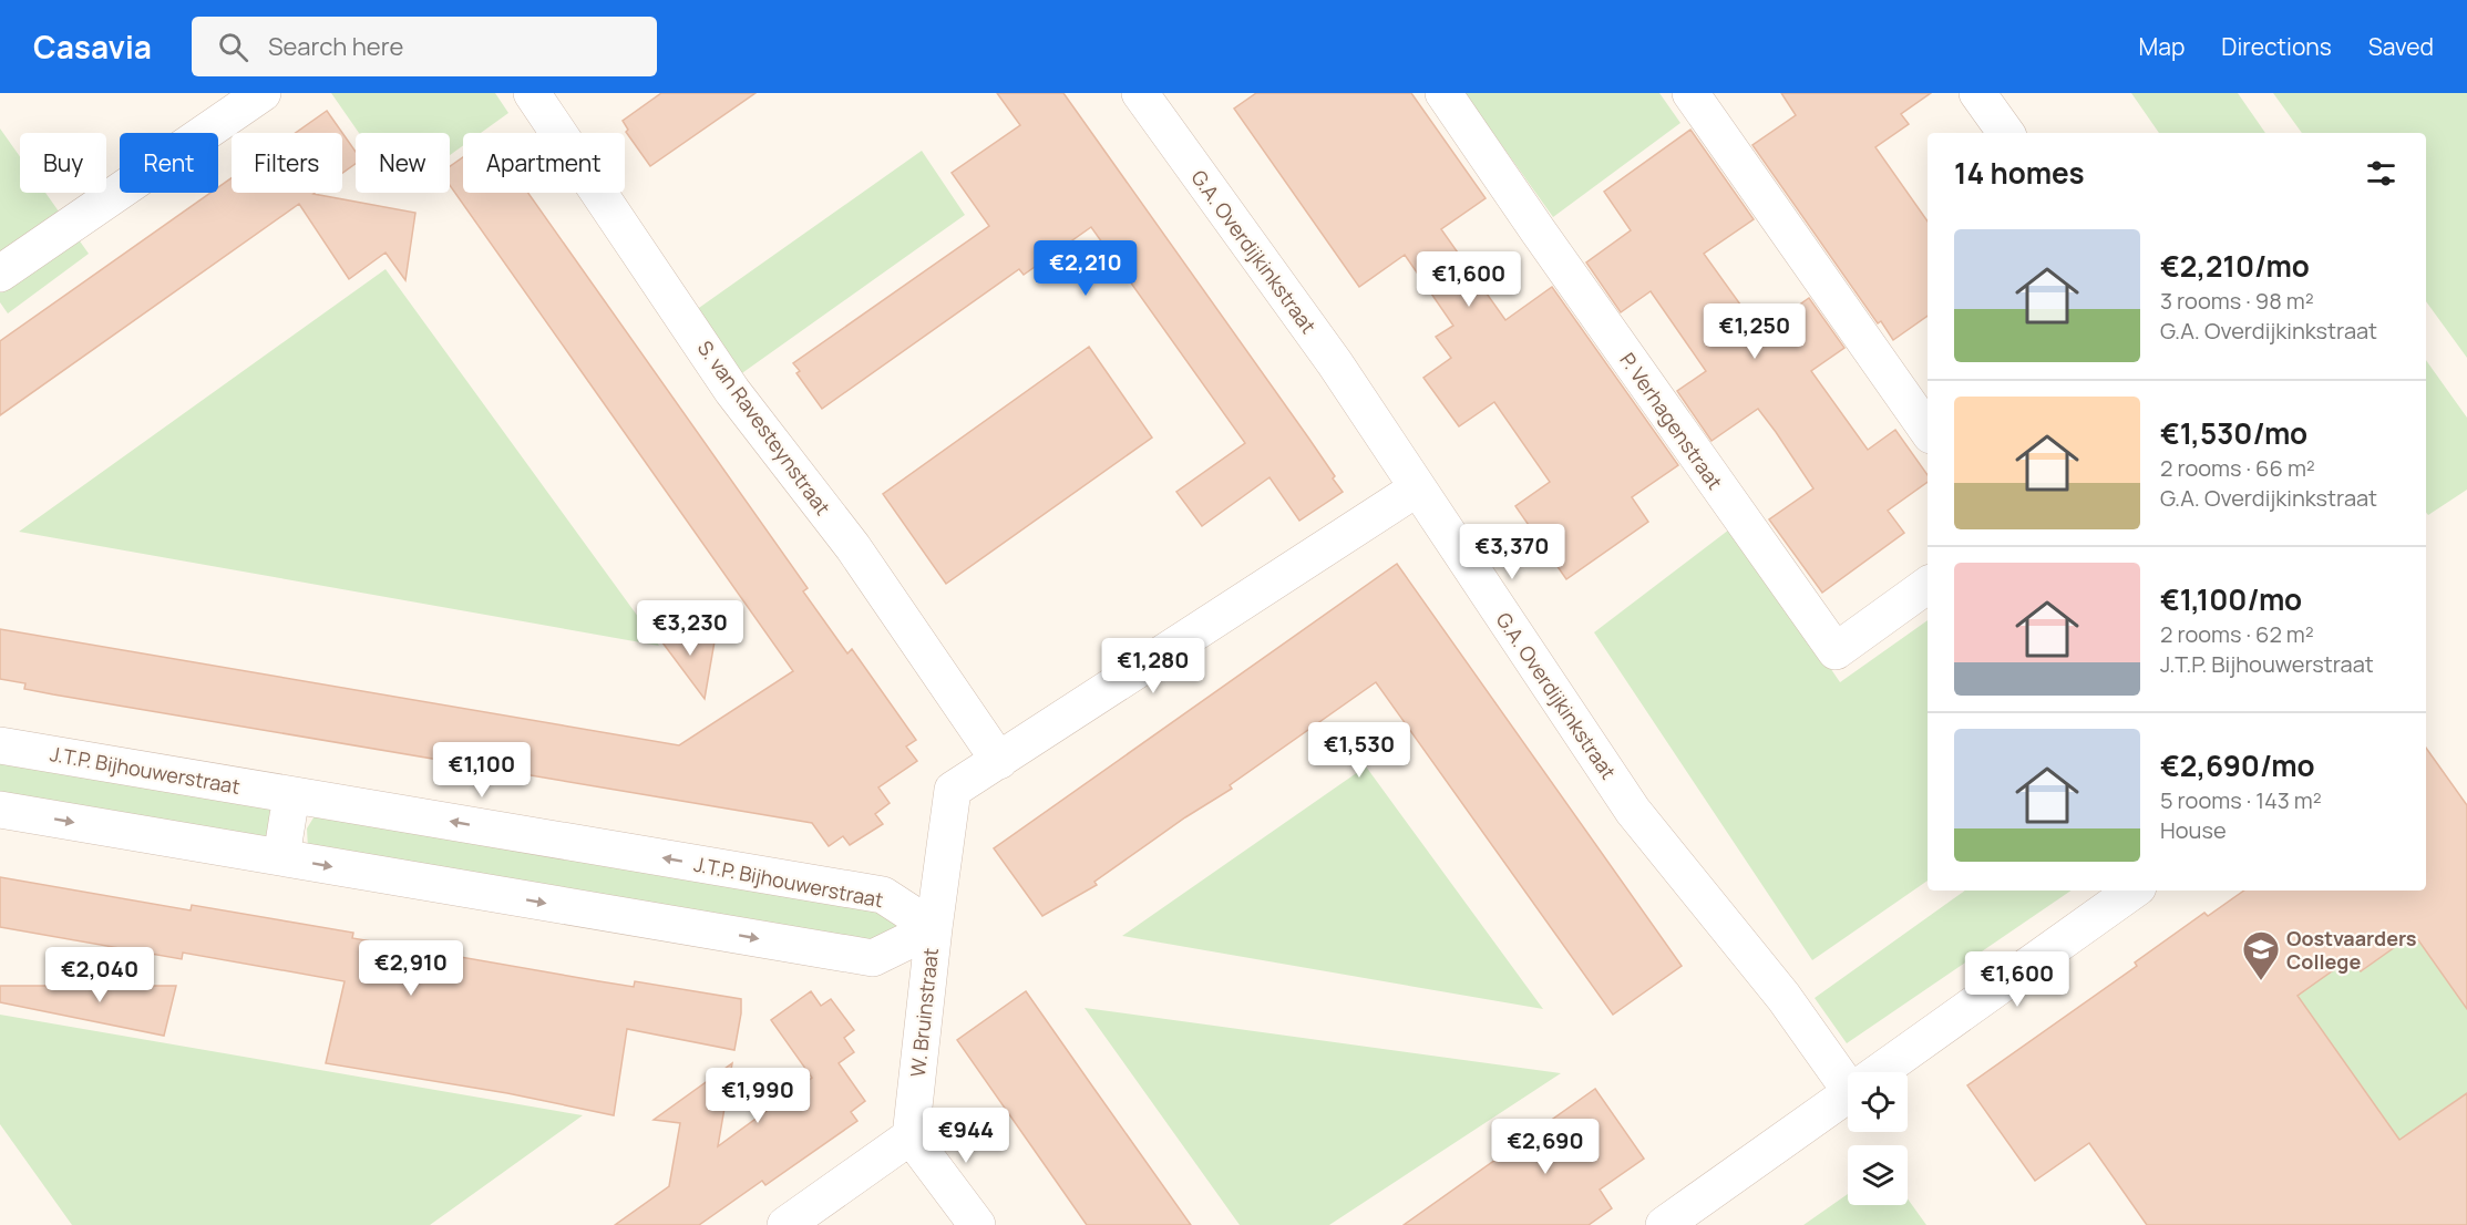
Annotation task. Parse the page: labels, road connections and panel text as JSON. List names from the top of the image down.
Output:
{
  "streets": {
    "street": [
      "G.A. Overdijkinkstraat",
      "P. Verhagenstraat",
      "S. van Ravesteynstraat",
      "J.T.P. Bijhouwerstraat",
      "W. Bruinstraat"
    ]
  },
  "crossings": [
    ["J.T.P. Bijhouwerstraat", "W. Bruinstraat"]
  ],
  "places": {
    "school or university": ["Oostvaarders College"]
  },
  "page": {
    "header": "Casavia",
    "search": "Search here",
    "nav": ["Map", "Directions", "Saved"],
    "chip": [
      "Buy",
      "Rent",
      "Filters",
      "New",
      "Apartment"
    ],
    "heading": "14 homes",
    "list": [
      {
        "name": "€2,210/mo",
        "note": "3 rooms · 98 m² · G.A. Overdijkinkstraat"
      },
      {
        "name": "€1,530/mo",
        "note": "2 rooms · 66 m² · G.A. Overdijkinkstraat"
      },
      {
        "name": "€1,100/mo",
        "note": "2 rooms · 62 m² · J.T.P. Bijhouwerstraat"
      },
      {
        "name": "€2,690/mo",
        "note": "5 rooms · 143 m² · House"
      }
    ],
    "price": [
      "€2,210",
      "€1,600",
      "€1,250",
      "€3,370",
      "€3,230",
      "€1,280",
      "€1,530",
      "€1,100",
      "€2,910",
      "€2,040",
      "€1,600",
      "€1,990",
      "€944",
      "€2,690"
    ]
  }
}
